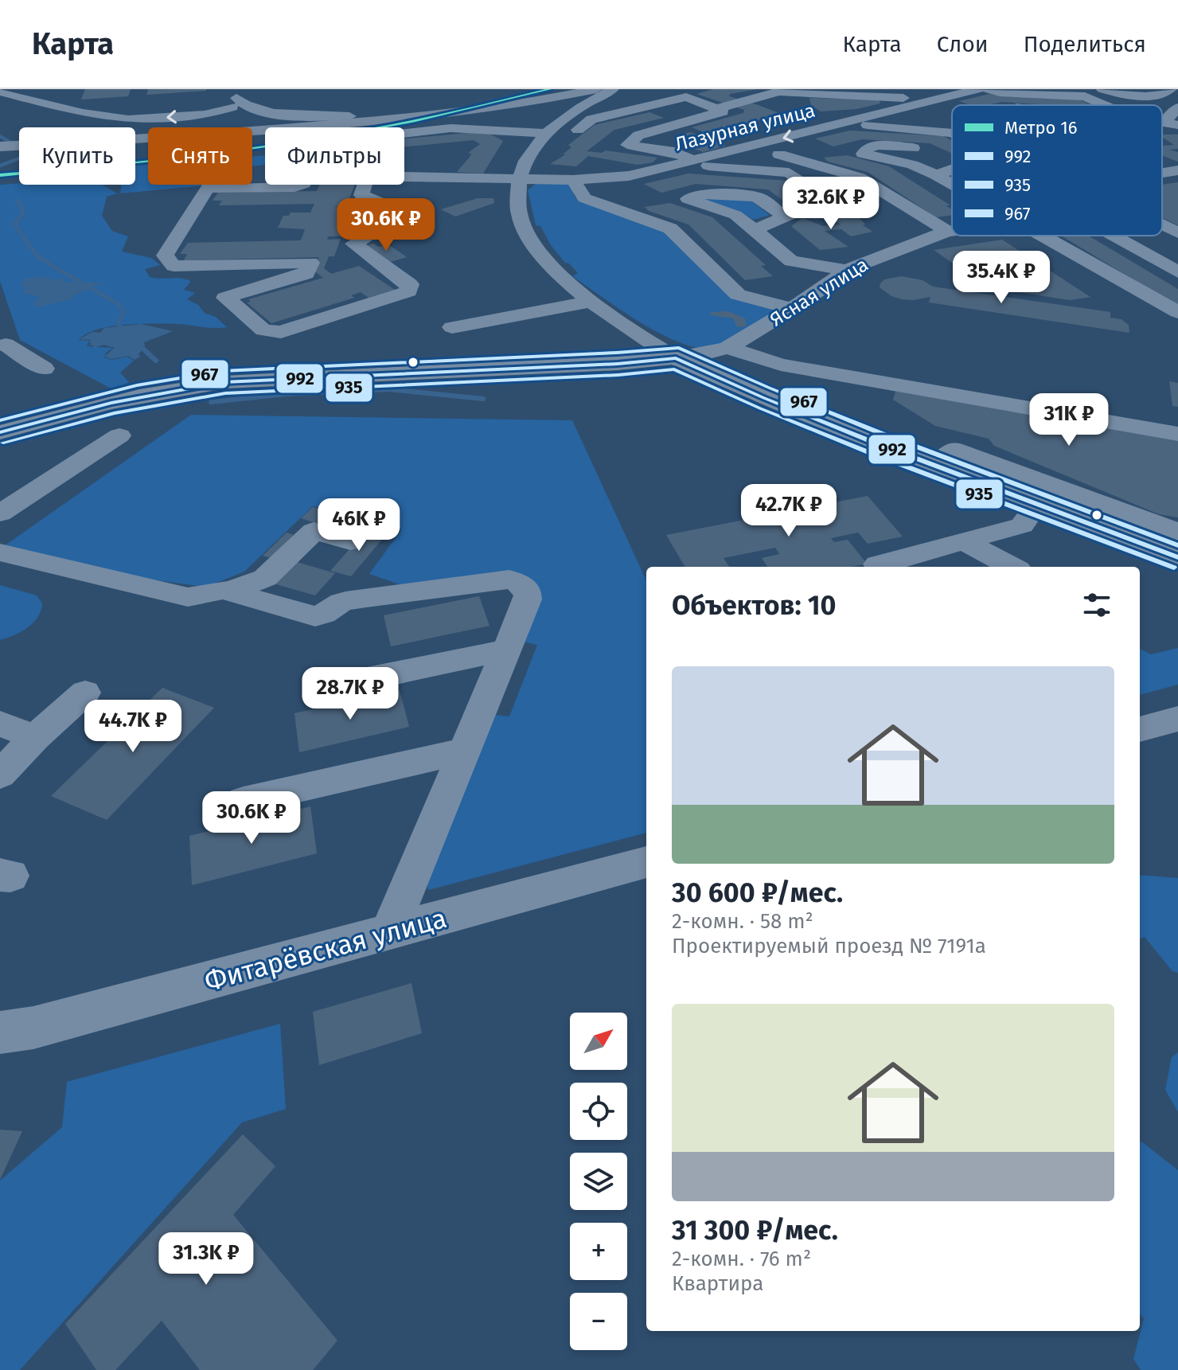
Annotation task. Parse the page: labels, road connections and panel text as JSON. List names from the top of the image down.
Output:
{
  "streets": {
    "street": ["Лазурная улица", "Ясная улица", "Фитарёвская улица"]
  },
  "lines": [
    "metro line 16",
    "transit line 967",
    "transit line 992",
    "transit line 935"
  ],
  "legend": [
    "Метро 16",
    "992",
    "935",
    "967"
  ],
  "north": "top right",
  "page": {
    "header": "Карта",
    "nav": ["Карта", "Слои", "Поделиться"],
    "chip": ["Купить", "Снять", "Фильтры"],
    "price": [
      "32.6K ₽",
      "30.6K ₽",
      "35.4K ₽",
      "31K ₽",
      "42.7K ₽",
      "46K ₽",
      "28.7K ₽",
      "44.7K ₽",
      "30.6K ₽",
      "31.3K ₽"
    ],
    "heading": "Объектов: 10",
    "list": [
      {
        "name": "30 600 ₽/мес.",
        "note": "2-комн. · 58 m² · Проектируемый проезд № 7191а"
      },
      {
        "name": "31 300 ₽/мес.",
        "note": "2-комн. · 76 m² · Квартира"
      }
    ],
    "map_buttons": ["+", "−"]
  }
}
